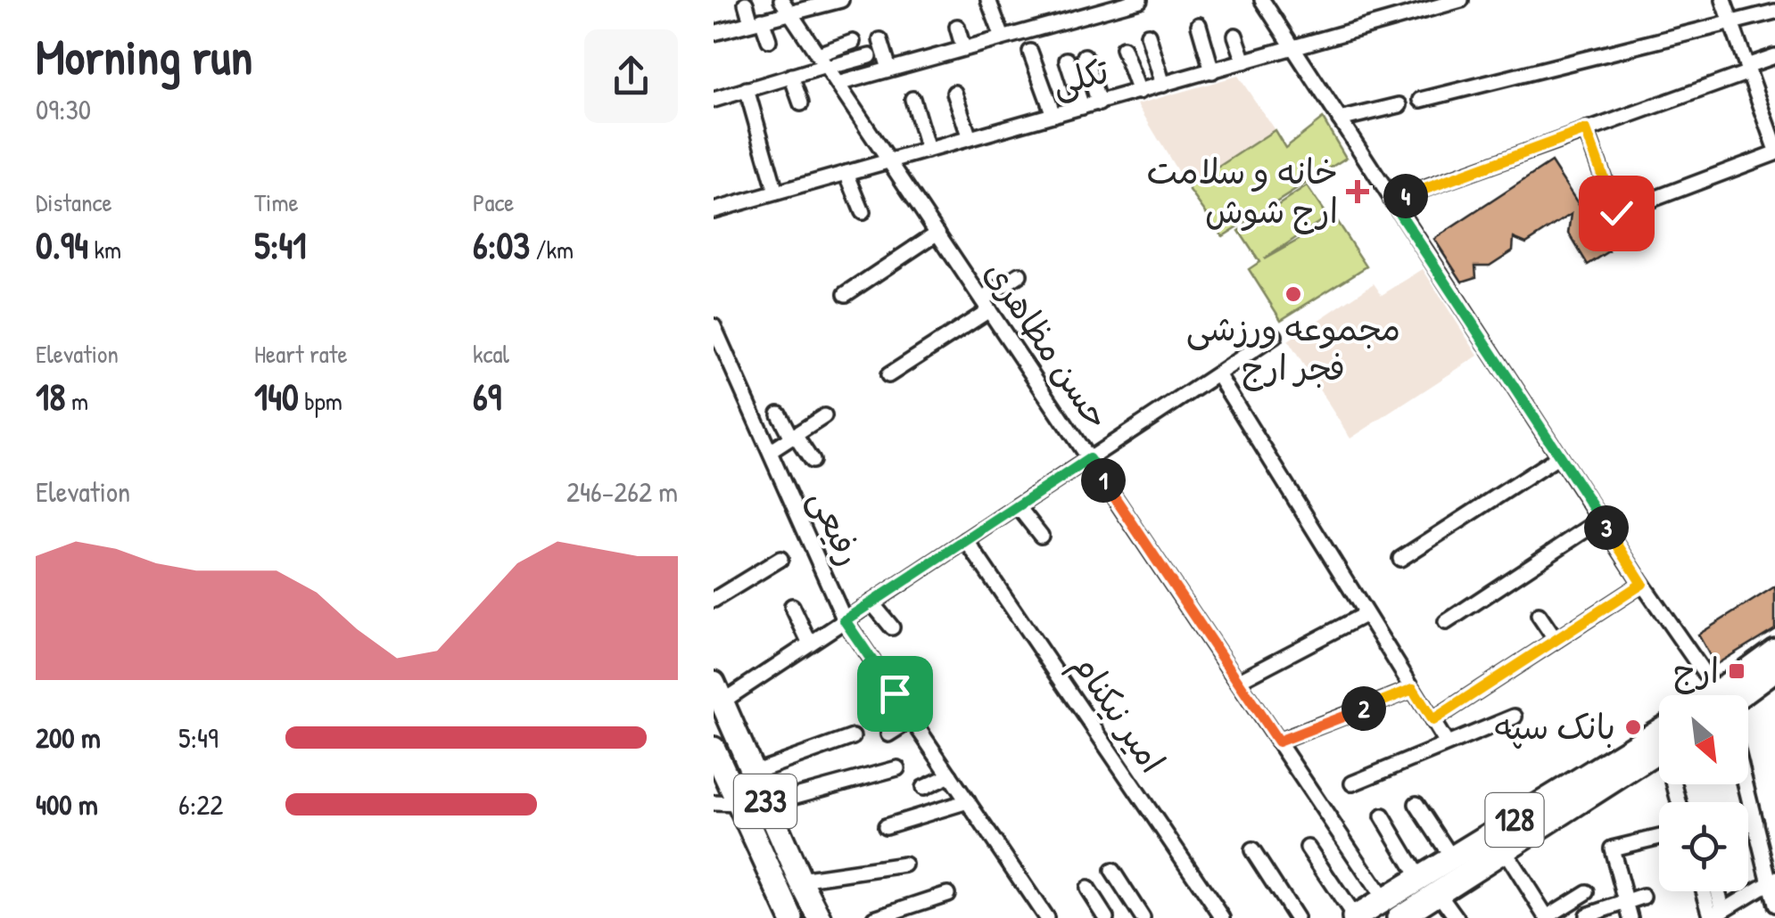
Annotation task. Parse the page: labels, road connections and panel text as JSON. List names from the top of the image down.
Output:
{
  "streets": {
    "main road": ["233", "128"],
    "street": [
      "تکلی",
      "حسن مظاهری",
      "رفیعی",
      "امیر نیکنام"
    ]
  },
  "crossings": [
    ["تکلی", "حسن مظاهری"],
    ["حسن مظاهری", "128"]
  ],
  "places": {
    "health": ["خانه و سلامت ارج شوش"],
    "other": ["مجموعه ورزشی فجر ارج", "بانک سپه"],
    "transit": ["ارج"]
  },
  "north": "bottom right",
  "page": {
    "heading": ["Morning run", "09:30"],
    "stats": [
      ["Distance", "0.94 km"],
      ["Time", "5:41"],
      ["Pace", "6:03 /km"],
      ["Elevation", "18 m"],
      ["Heart rate", "140 bpm"],
      ["kcal", "69"]
    ],
    "pins": [
      "4",
      "1",
      "3",
      "2"
    ],
    "chart": ["Elevation", "246–262 m"],
    "list": [
      {
        "name": "200 m",
        "note": "5:49"
      },
      {
        "name": "400 m",
        "note": "6:22"
      }
    ]
  }
}
